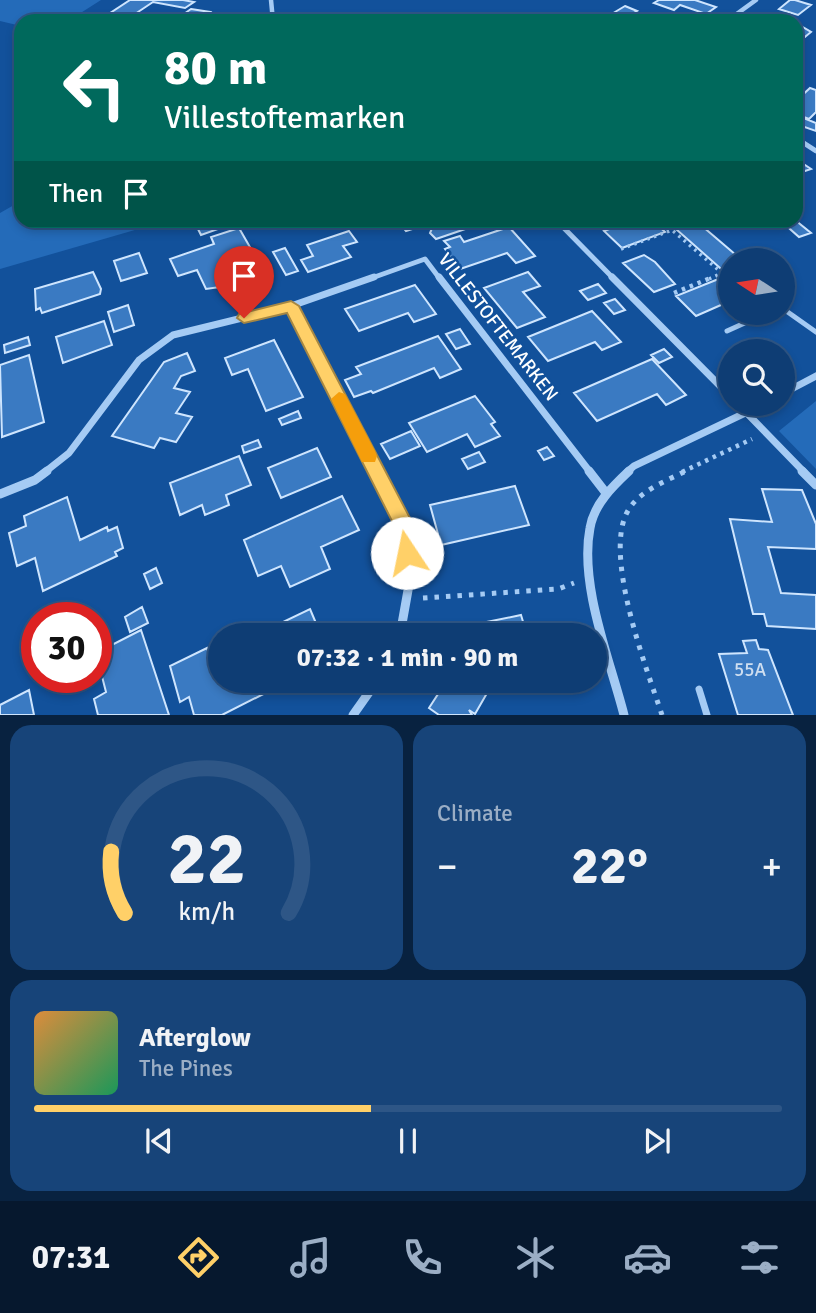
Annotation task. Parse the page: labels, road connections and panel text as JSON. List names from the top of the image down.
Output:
{
  "streets": {
    "street": ["VILLESTOFTEMARKEN"]
  },
  "house_numbers": ["55A"],
  "north": "left",
  "page": {
    "turn": ["80 m", "Villestoftemarken"],
    "then": "Then",
    "limit": "30",
    "trip": "07:32 · 1 min · 90 m",
    "tile": "Climate",
    "heat": ["−", "22°", "+"],
    "song": ["Afterglow", "The Pines"],
    "tabs": "07:31",
    "gauge": ["22", "km/h"]
  }
}
